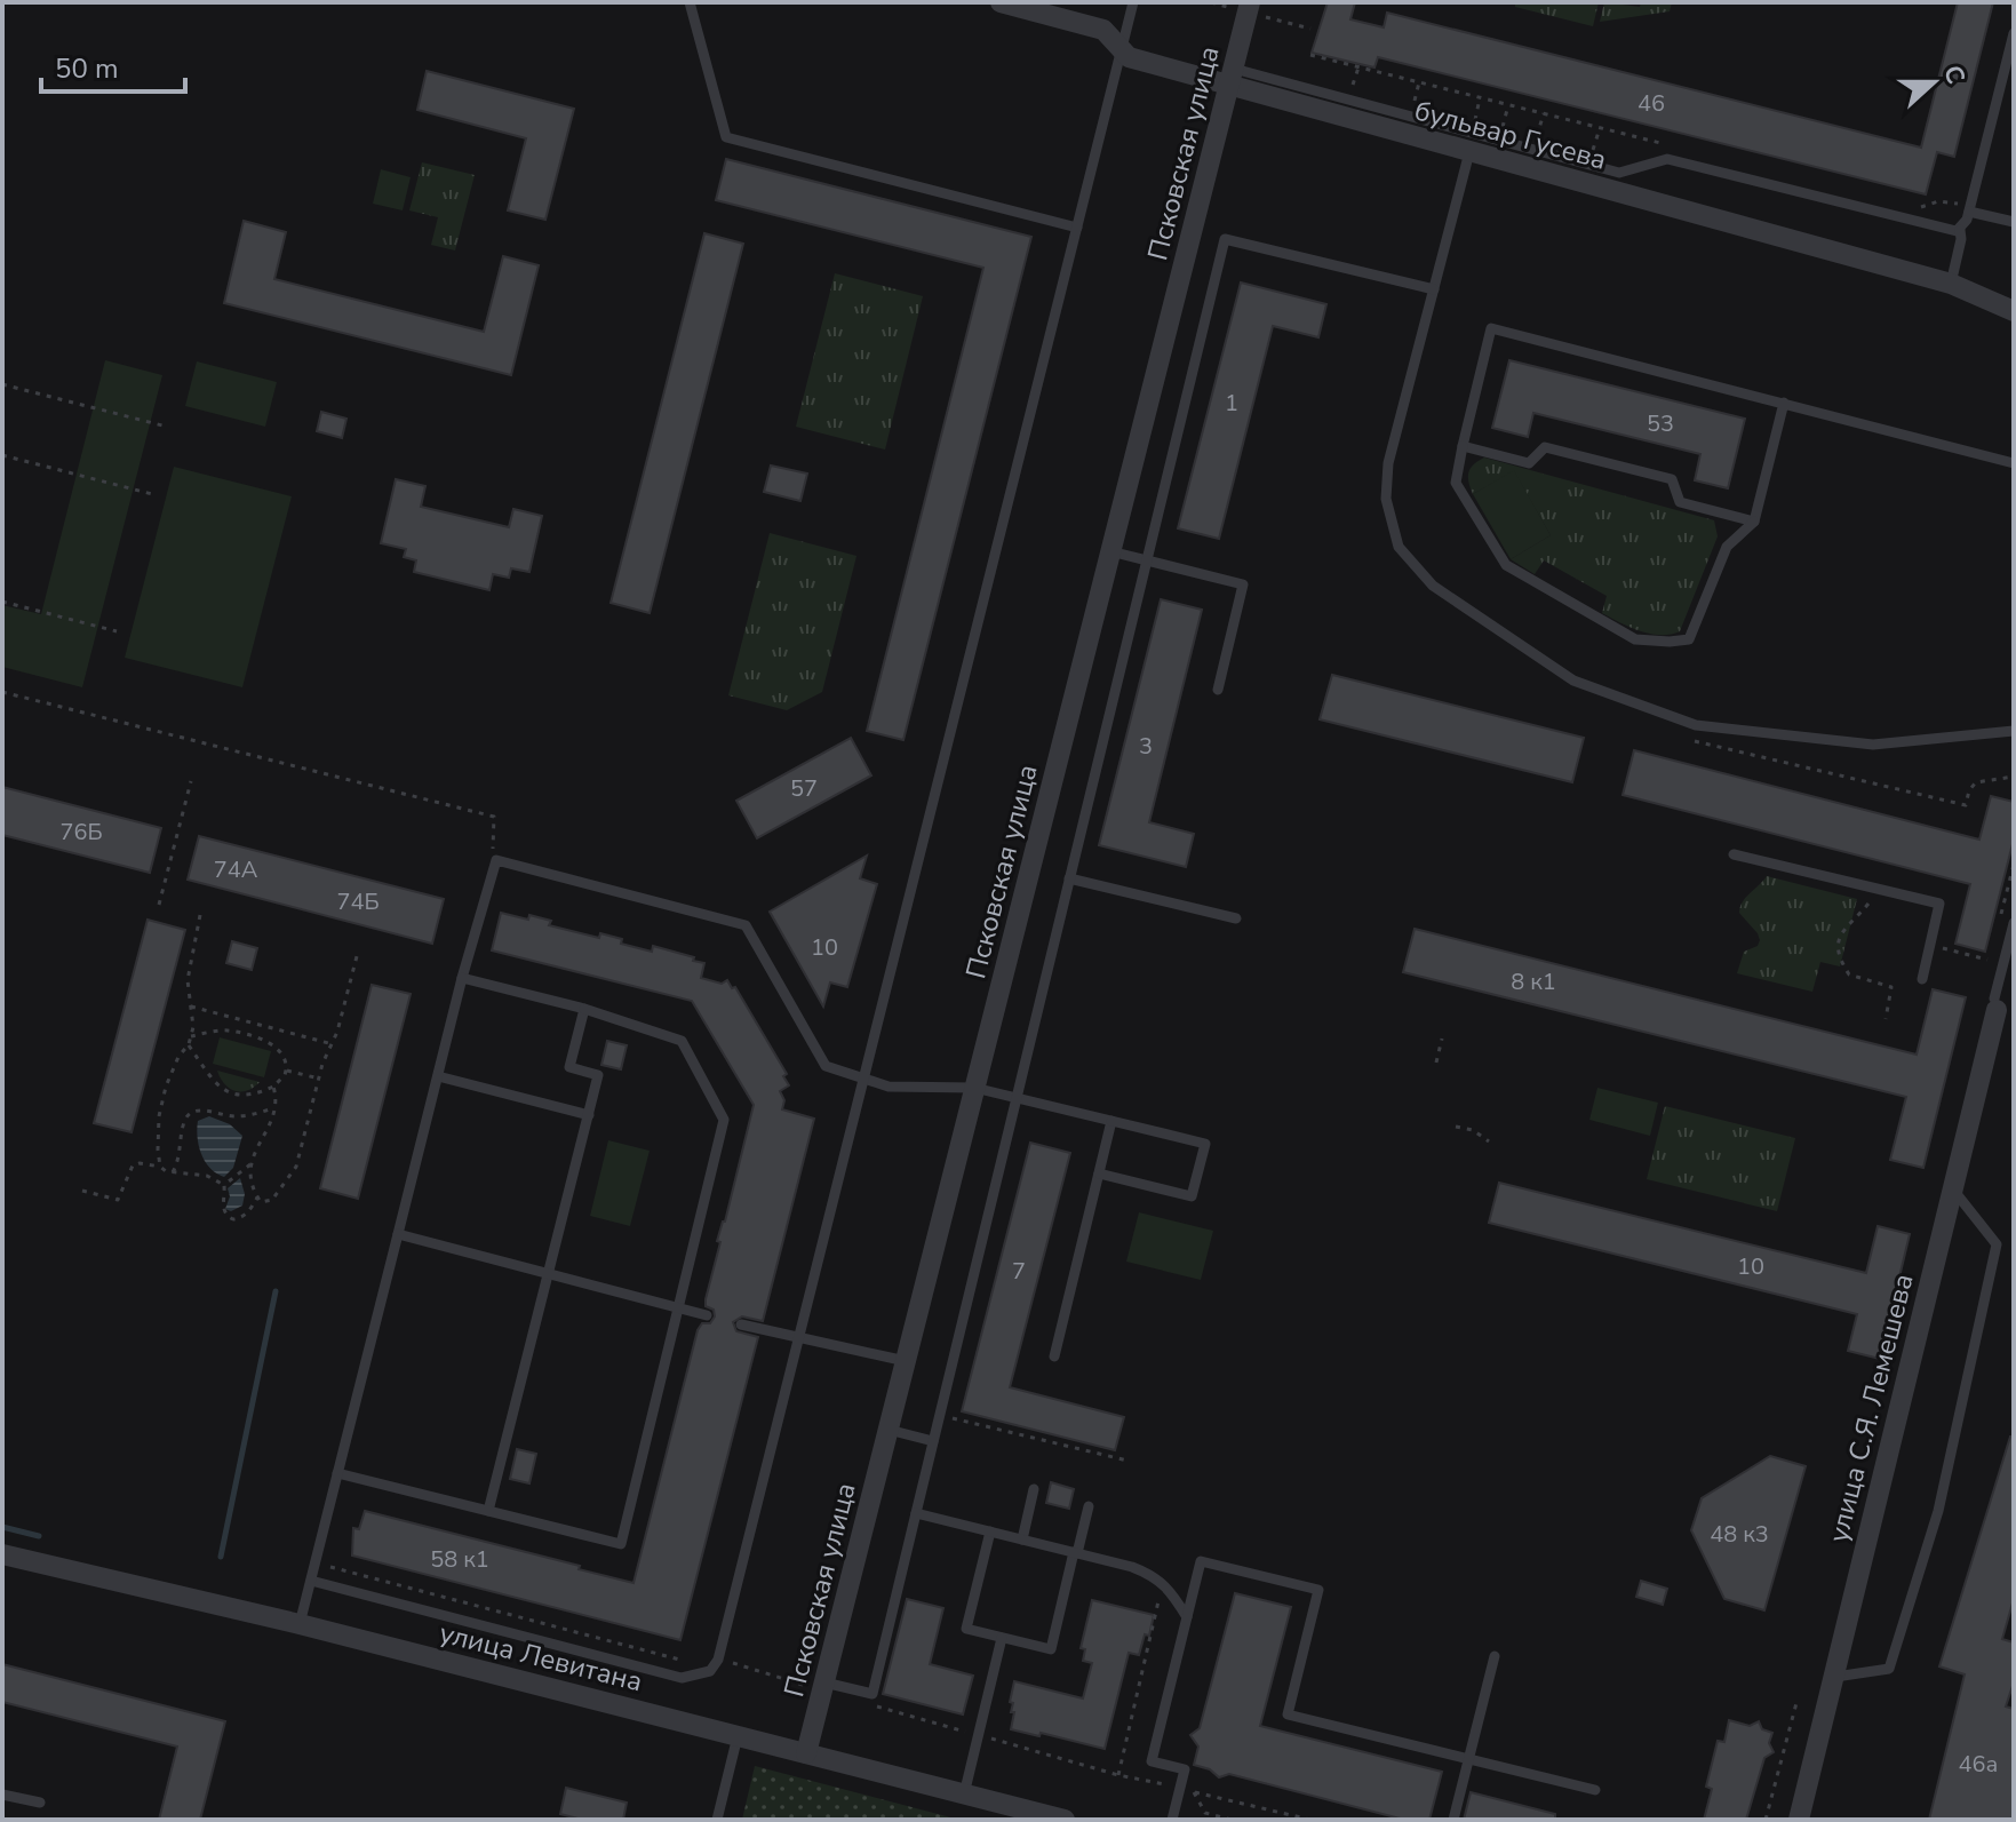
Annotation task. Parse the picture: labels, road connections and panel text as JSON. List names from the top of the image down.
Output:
{
  "streets": {
    "street": [
      "бульвар Гусева",
      "Псковская улица",
      "улица С.Я. Лемешева",
      "улица Левитана"
    ]
  },
  "crossings": [
    ["бульвар Гусева", "Псковская улица"],
    ["Псковская улица", "улица Левитана"]
  ],
  "house_numbers": [
    "46",
    "1",
    "53",
    "3",
    "57",
    "76Б",
    "74А",
    "74Б",
    "10",
    "8 к1",
    "10",
    "7",
    "48 к3",
    "58 к1",
    "46а"
  ],
  "scale_bar": "50 m",
  "north": "right"
}
